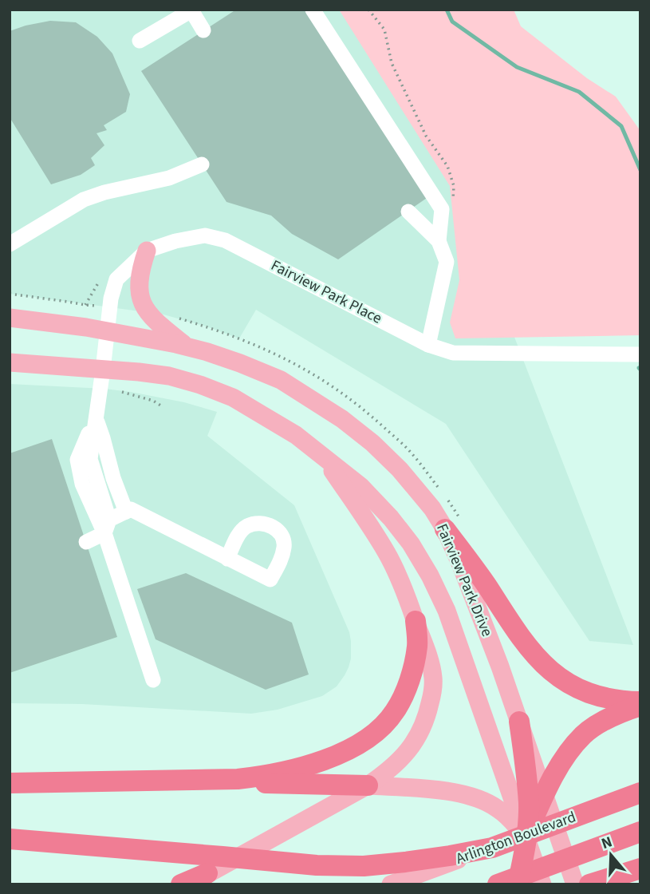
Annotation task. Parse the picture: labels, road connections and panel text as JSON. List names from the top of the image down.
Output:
{
  "streets": {
    "highway": ["Arlington Boulevard"],
    "main road": ["Fairview Park Drive"],
    "street": ["Fairview Park Place"]
  },
  "crossings": [
    ["Fairview Park Place", "Fairview Park Drive"]
  ],
  "north": "top"
}
